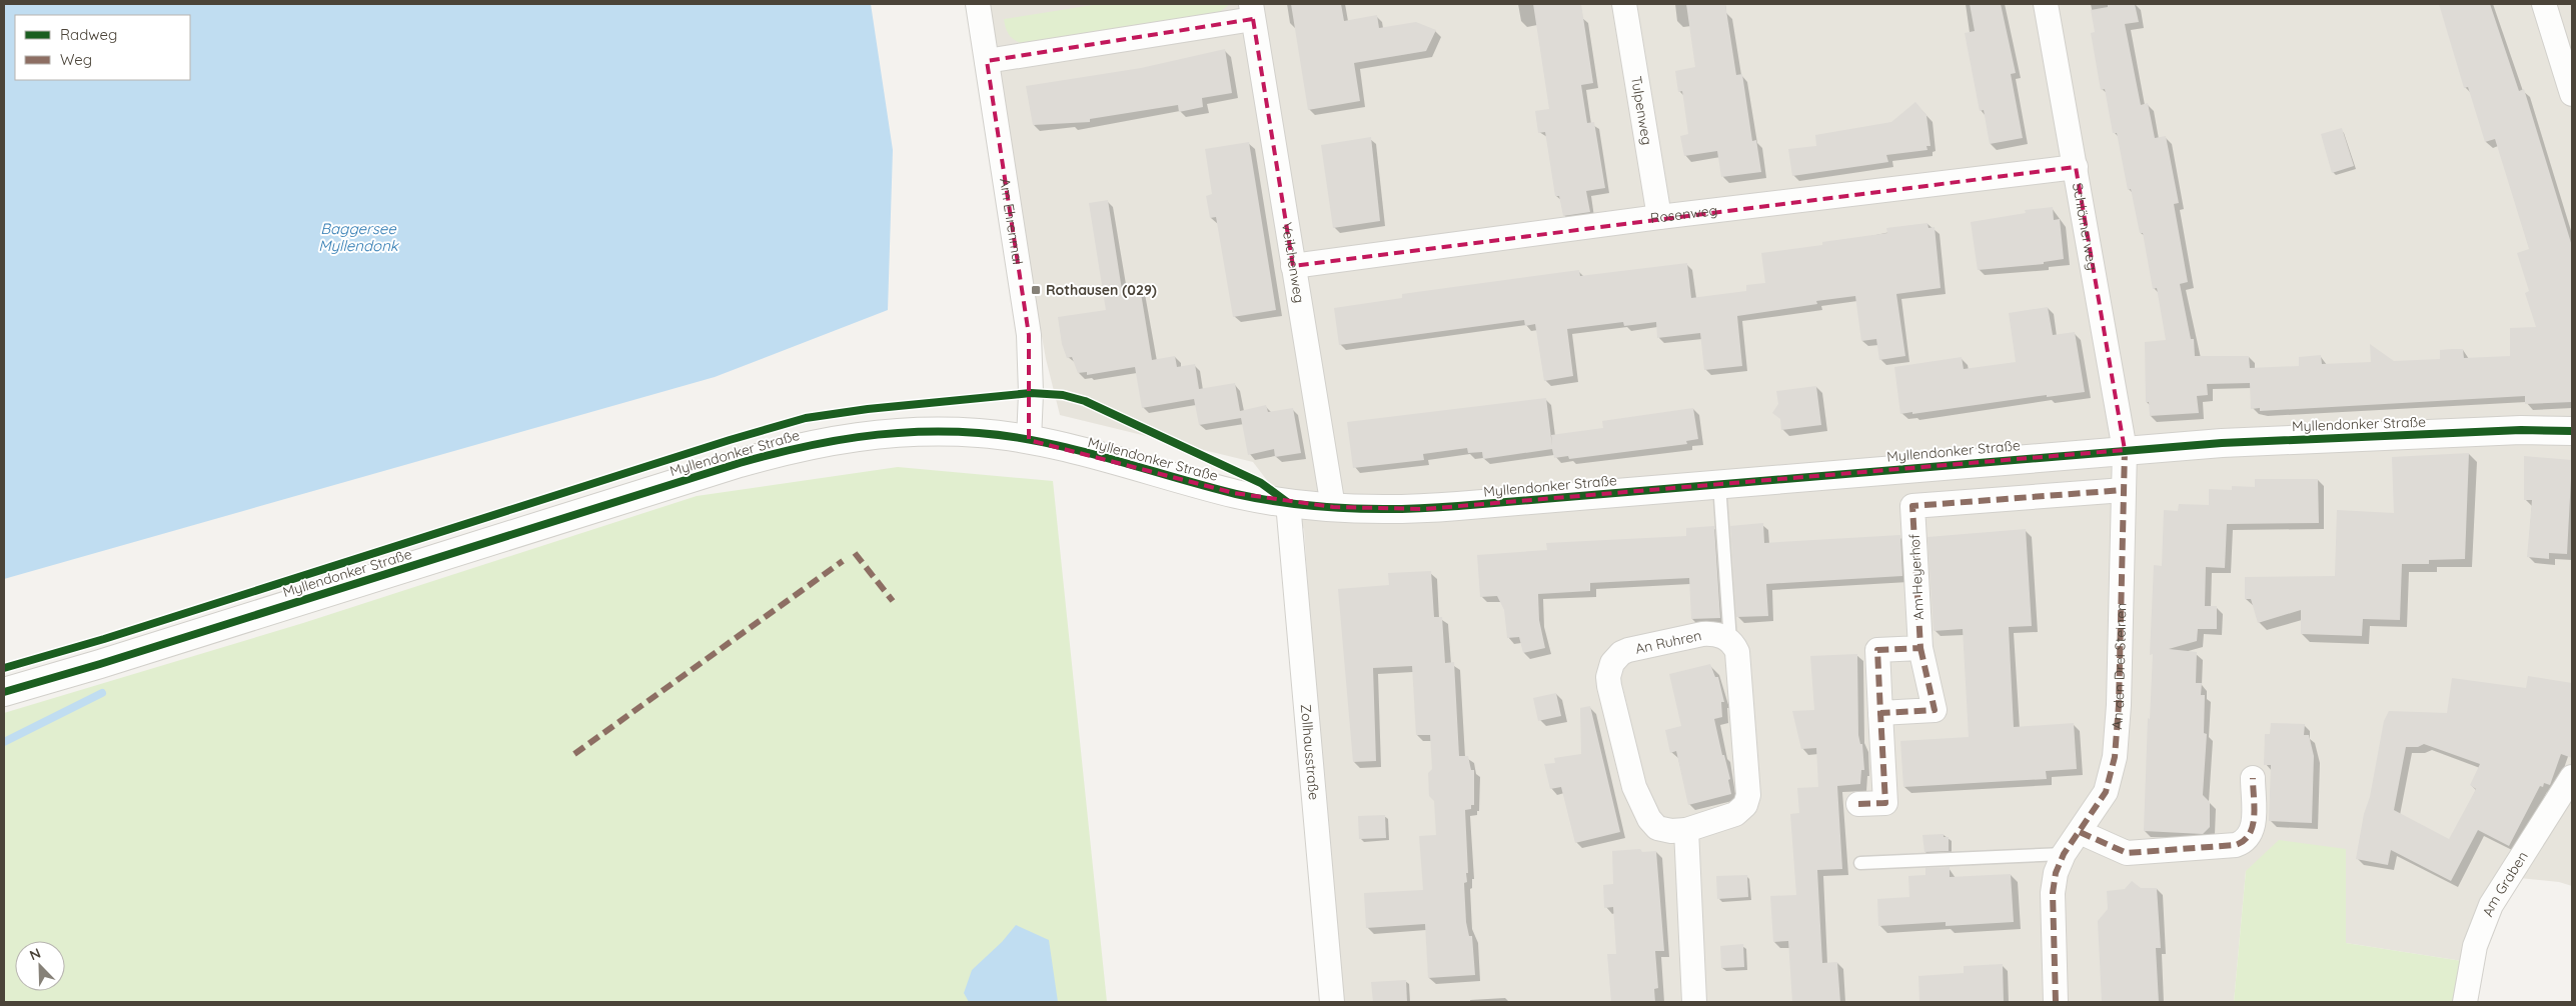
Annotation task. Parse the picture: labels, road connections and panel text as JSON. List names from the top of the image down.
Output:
{
  "streets": {
    "street": [
      "Tulpenweg",
      "Rosenweg",
      "Am Ehrenmal",
      "Schlömerweg",
      "Veilchenweg",
      "Myllendonker Straße",
      "Am Heyerhof",
      "An Ruhren",
      "An den Drei Steinen",
      "Zollhausstraße",
      "Am Graben"
    ]
  },
  "crossings": [
    ["Tulpenweg", "Rosenweg"],
    ["Rosenweg", "Schlömerweg"],
    ["Rosenweg", "Veilchenweg"],
    ["Am Ehrenmal", "Veilchenweg"],
    ["Am Ehrenmal", "Myllendonker Straße"],
    ["Schlömerweg", "Myllendonker Straße"],
    ["Schlömerweg", "An den Drei Steinen"],
    ["Veilchenweg", "Myllendonker Straße"],
    ["Myllendonker Straße", "An den Drei Steinen"],
    ["Myllendonker Straße", "Zollhausstraße"],
    ["Am Heyerhof", "An den Drei Steinen"]
  ],
  "water": ["Baggersee Myllendonk"],
  "places": {
    "transit": ["Rothausen (029)"]
  },
  "legend": ["Radweg", "Weg"],
  "north": "top left"
}
